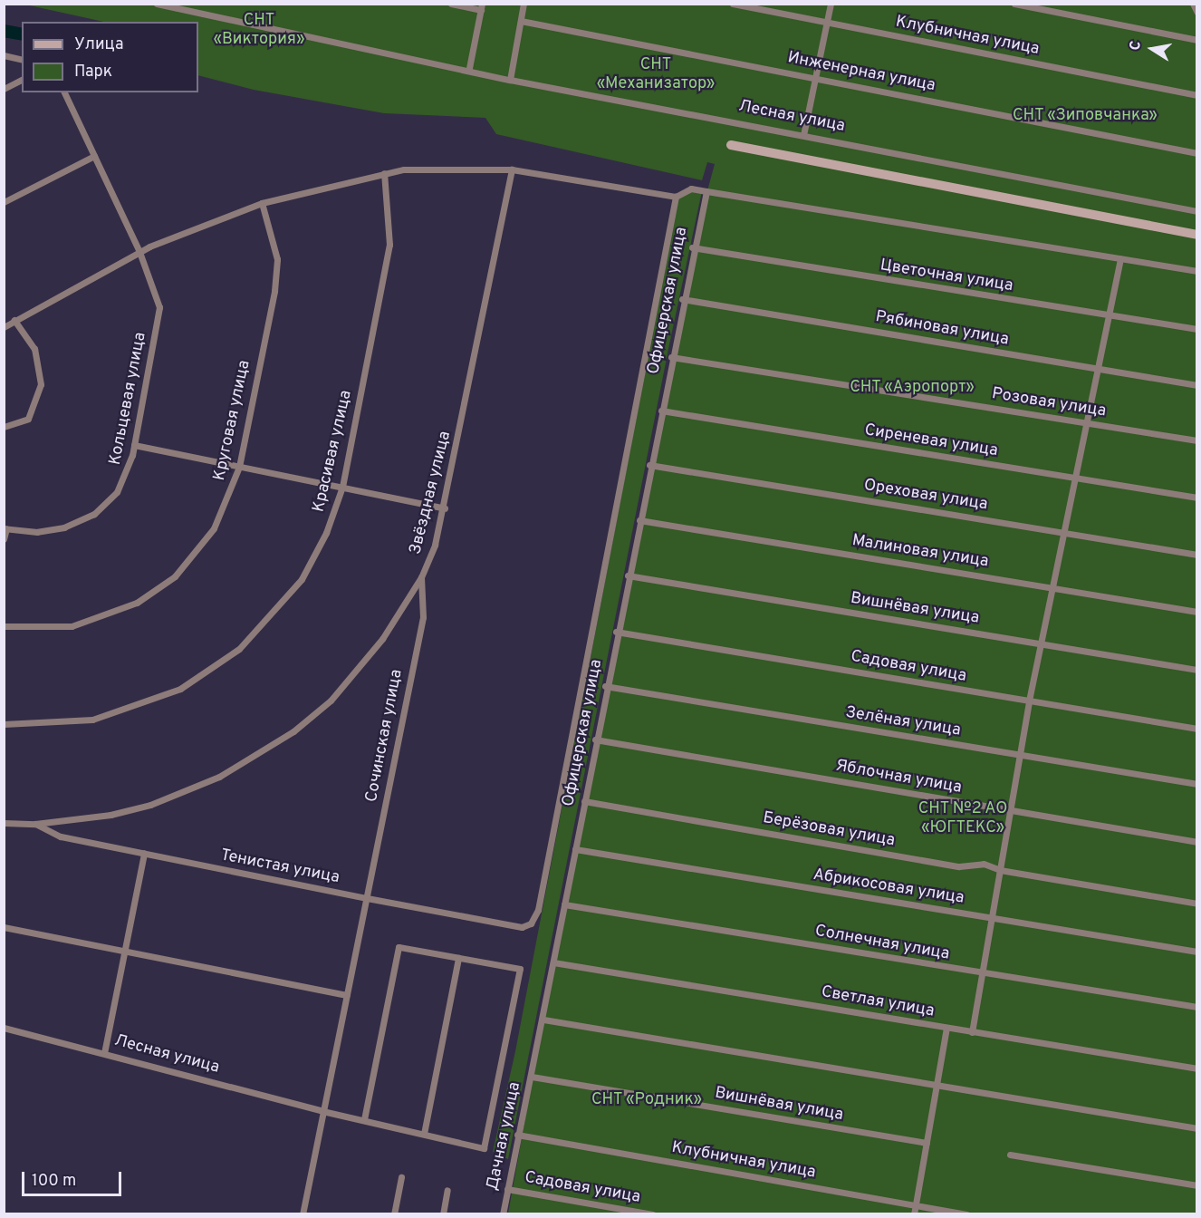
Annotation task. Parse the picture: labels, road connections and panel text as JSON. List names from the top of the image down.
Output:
{
  "streets": {
    "street": [
      "Клубничная улица",
      "Инженерная улица",
      "Лесная улица",
      "Цветочная улица",
      "Офицерская улица",
      "Рябиновая улица",
      "Кольцевая улица",
      "Розовая улица",
      "Круговая улица",
      "Сиреневая улица",
      "Красивая улица",
      "Звёздная улица",
      "Ореховая улица",
      "Малиновая улица",
      "Вишнёвая улица",
      "Садовая улица",
      "Зелёная улица",
      "Сочинская улица",
      "Яблочная улица",
      "Берёзовая улица",
      "Тенистая улица",
      "Абрикосовая улица",
      "Солнечная улица",
      "Светлая улица",
      "Дачная улица"
    ]
  },
  "crossings": [
    ["Клубничная улица", "Дачная улица"],
    ["Лесная улица", "Сочинская улица"],
    ["Цветочная улица", "Офицерская улица"],
    ["Офицерская улица", "Рябиновая улица"],
    ["Офицерская улица", "Розовая улица"],
    ["Офицерская улица", "Сиреневая улица"],
    ["Офицерская улица", "Ореховая улица"],
    ["Офицерская улица", "Малиновая улица"],
    ["Офицерская улица", "Вишнёвая улица"],
    ["Офицерская улица", "Садовая улица"],
    ["Офицерская улица", "Зелёная улица"],
    ["Офицерская улица", "Яблочная улица"],
    ["Офицерская улица", "Берёзовая улица"],
    ["Офицерская улица", "Абрикосовая улица"],
    ["Офицерская улица", "Солнечная улица"],
    ["Офицерская улица", "Светлая улица"],
    ["Офицерская улица", "Дачная улица"],
    ["Звёздная улица", "Сочинская улица"],
    ["Звёздная улица", "Тенистая улица"],
    ["Вишнёвая улица", "Дачная улица"],
    ["Садовая улица", "Дачная улица"],
    ["Сочинская улица", "Тенистая улица"],
    ["Светлая улица", "Дачная улица"]
  ],
  "parks": [
    "СНТ «Виктория»",
    "СНТ «Механизатор»",
    "СНТ «Зиповчанка»",
    "СНТ «Аэропорт»",
    "СНТ №2 АО «ЮГТЕКС»",
    "СНТ «Родник»"
  ],
  "legend": ["Улица", "Парк"],
  "scale_bar": "100 m",
  "north": "left"
}
